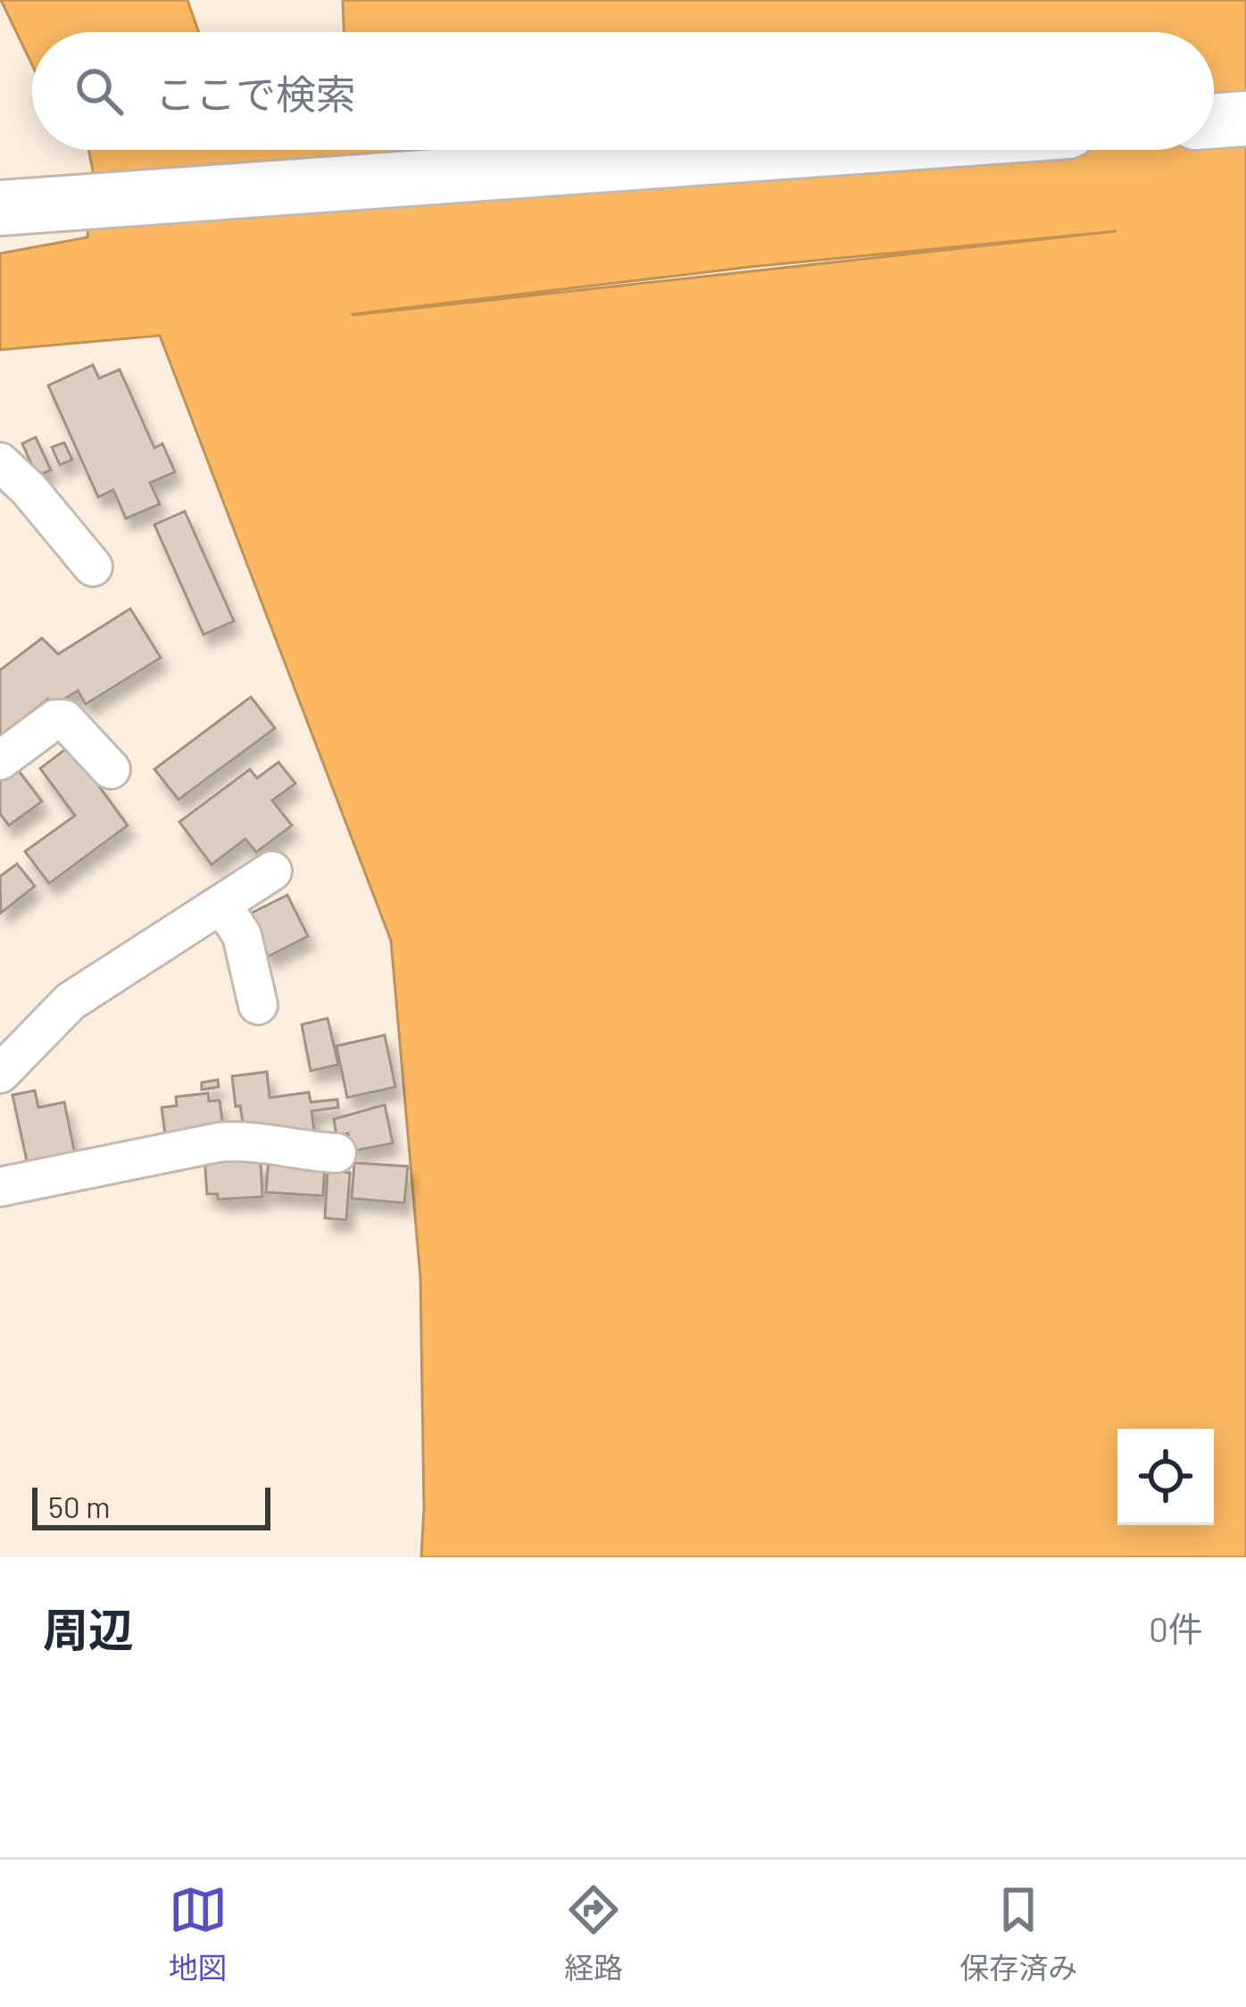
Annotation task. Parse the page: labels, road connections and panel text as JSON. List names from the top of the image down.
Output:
{
  "scale_bar": "50 m",
  "page": {
    "search": "ここで検索",
    "scale": "50 m",
    "heading": ["周辺", "0件"],
    "nav": ["地図", "経路", "保存済み"]
  }
}
